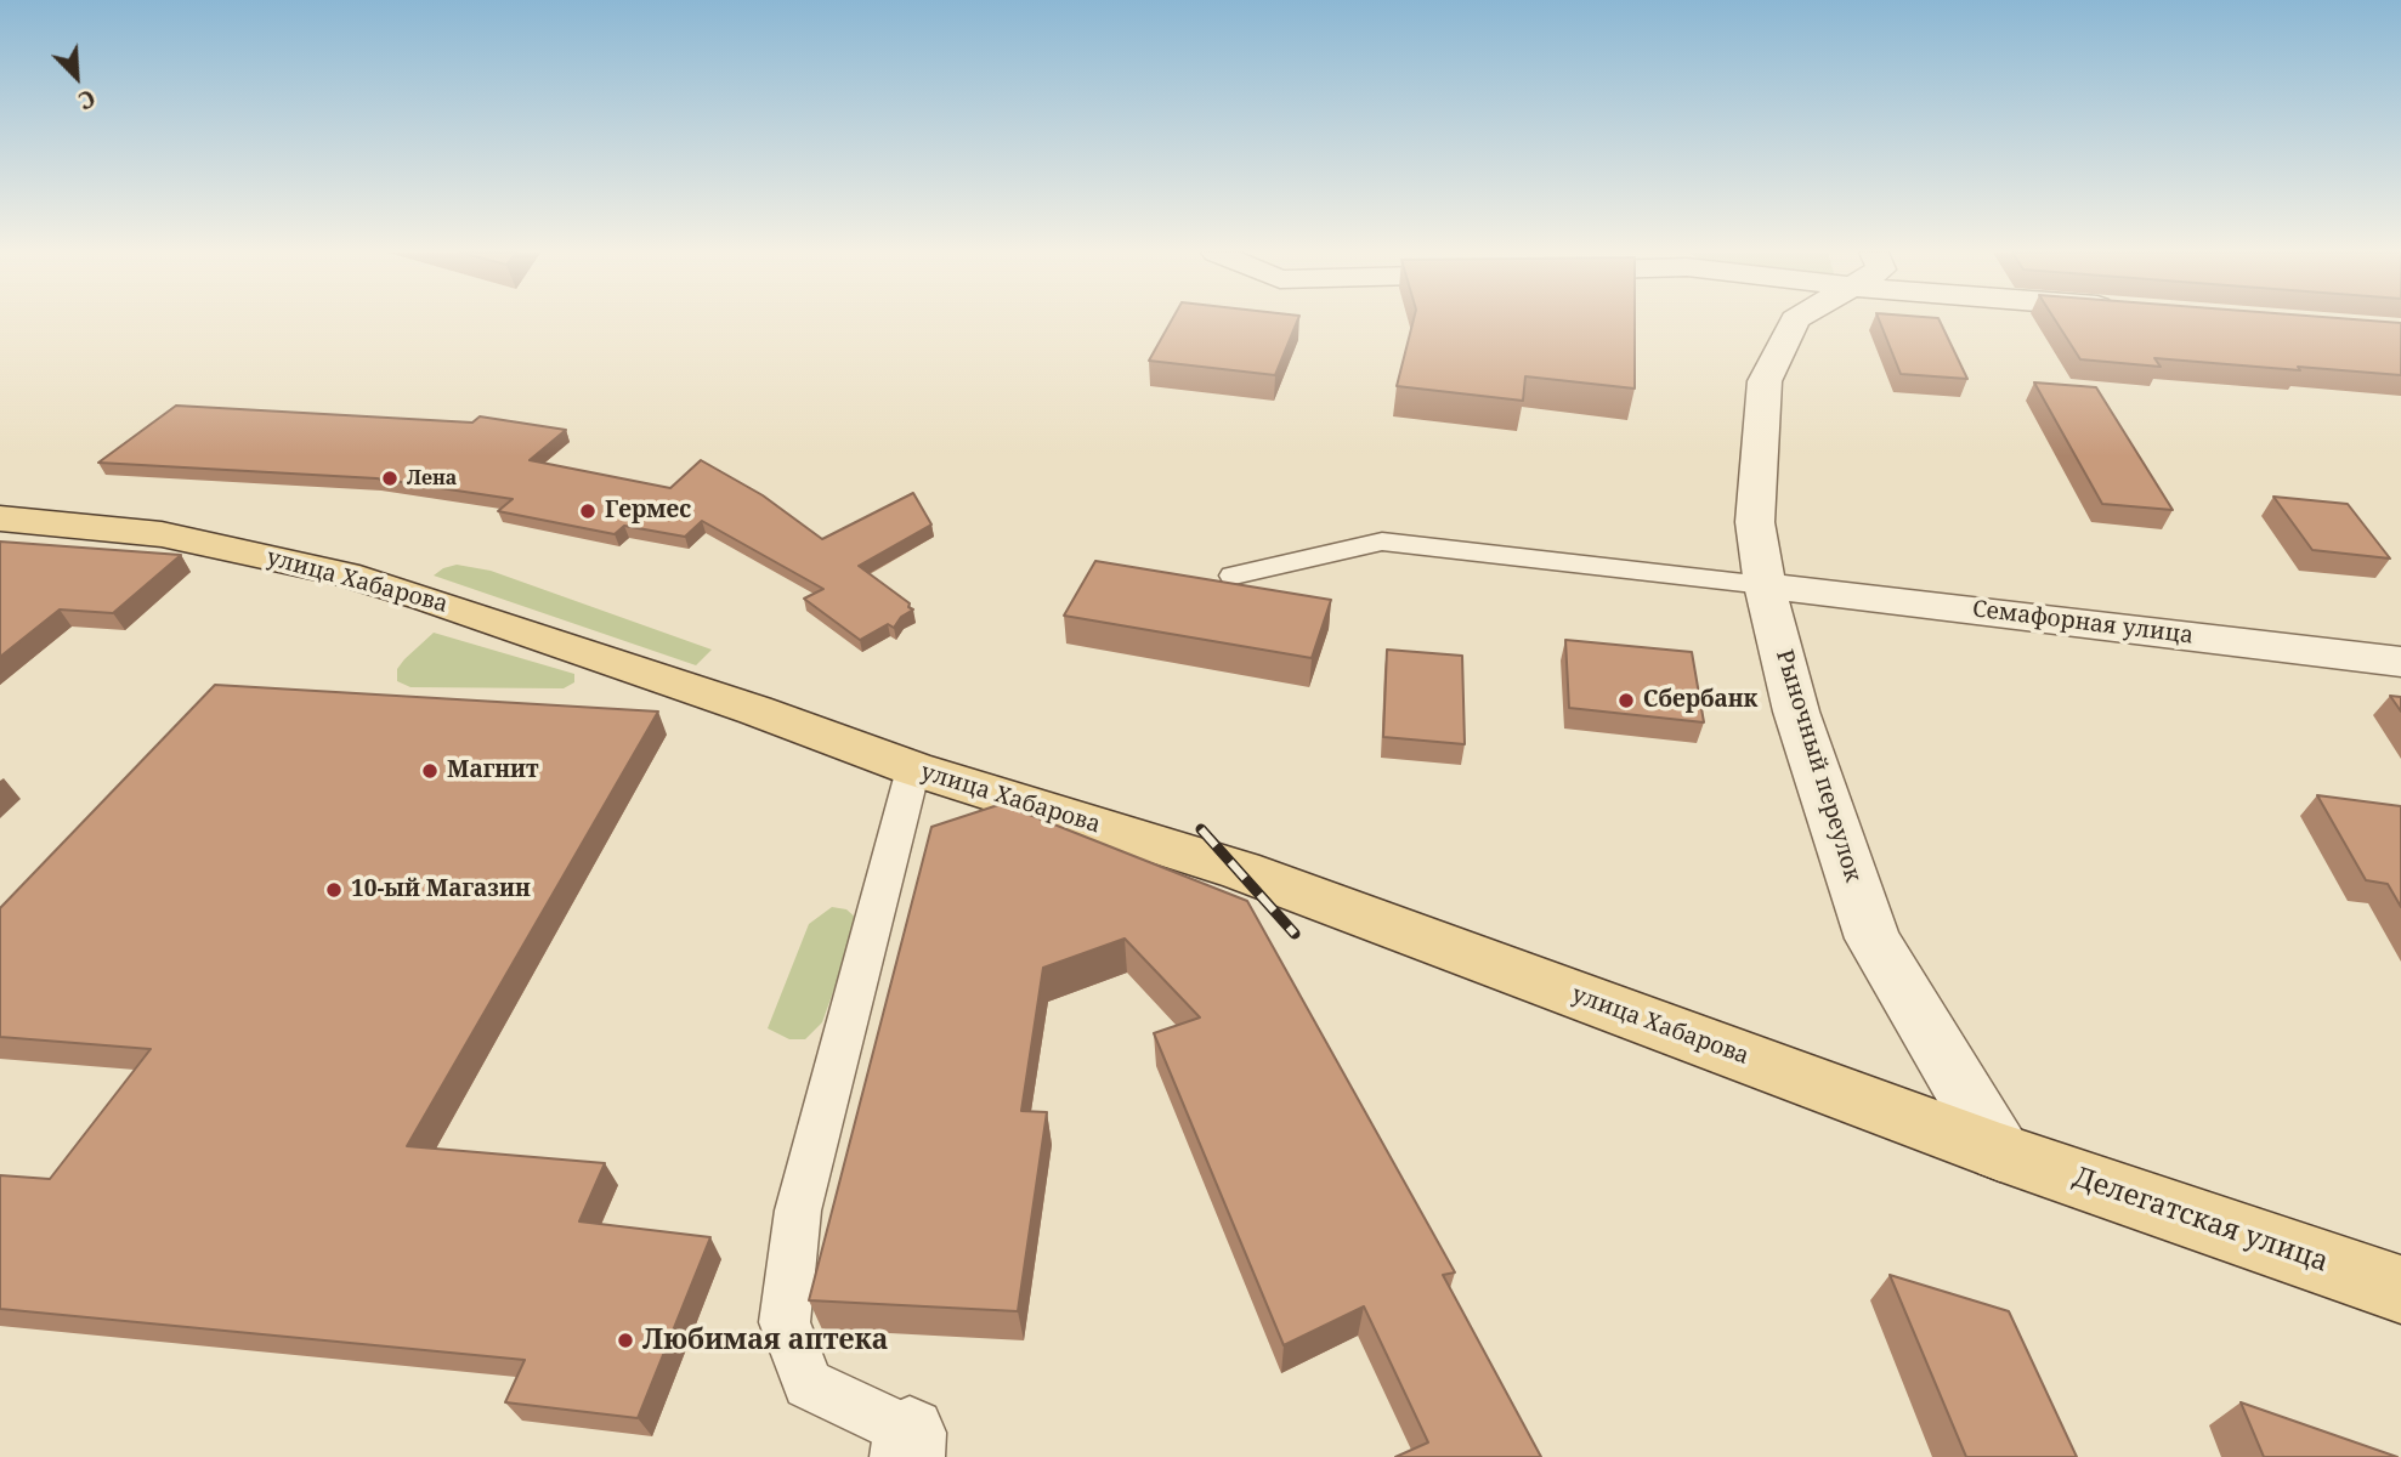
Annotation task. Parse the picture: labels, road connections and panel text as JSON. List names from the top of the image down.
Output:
{
  "streets": {
    "main road": ["улица Хабарова", "Делегатская улица"],
    "street": ["Семафорная улица", "Рыночный переулок"]
  },
  "crossings": [
    ["улица Хабарова", "Рыночный переулок"],
    ["улица Хабарова", "Делегатская улица"],
    ["Семафорная улица", "Рыночный переулок"],
    ["Рыночный переулок", "Делегатская улица"]
  ],
  "places": [
    "Лена",
    "Гермес",
    "Сбербанк",
    "Магнит",
    "10-ый Магазин",
    "Любимая аптека"
  ],
  "north": "bottom right"
}
